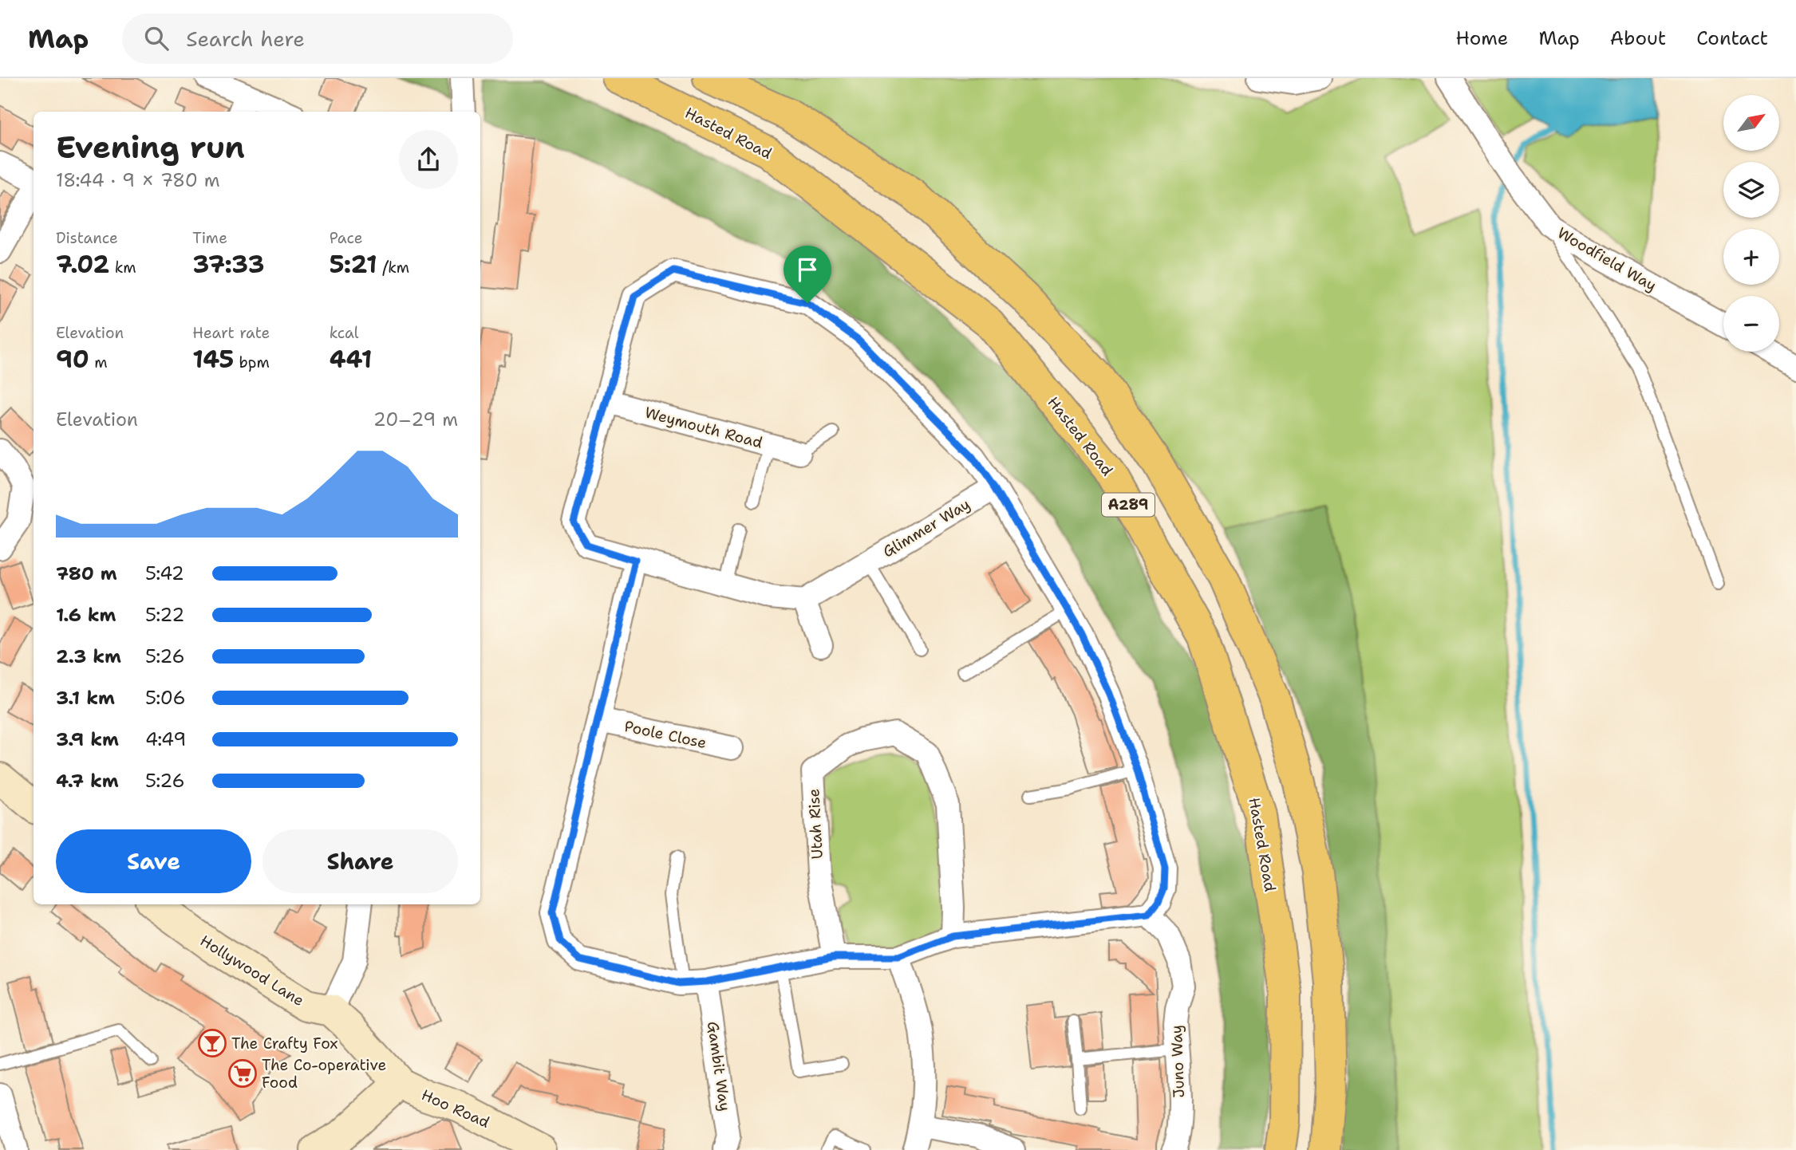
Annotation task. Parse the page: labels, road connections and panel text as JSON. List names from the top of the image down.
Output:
{
  "streets": {
    "main road": [
      "Hasted Road",
      "A289",
      "Hollywood Lane",
      "Hoo Road"
    ],
    "street": [
      "Woodfield Way",
      "Weymouth Road",
      "Glimmer Way",
      "Poole Close",
      "Utah Rise",
      "Juno Way",
      "Gambit Way"
    ]
  },
  "places": {
    "bar": ["The Crafty Fox"],
    "supermarket": ["The Co-operative Food"]
  },
  "north": "top right",
  "page": {
    "header": "Map",
    "search": "Search here",
    "nav": [
      "Home",
      "Map",
      "About",
      "Contact"
    ],
    "map_buttons": ["+", "−"],
    "heading": ["Evening run", "18:44 · 9 × 780 m"],
    "stats": [
      ["Distance", "7.02 km"],
      ["Time", "37:33"],
      ["Pace", "5:21 /km"],
      ["Elevation", "90 m"],
      ["Heart rate", "145 bpm"],
      ["kcal", "441"]
    ],
    "chart": ["Elevation", "20–29 m"],
    "list": [
      {
        "name": "780 m",
        "note": "5:42"
      },
      {
        "name": "1.6 km",
        "note": "5:22"
      },
      {
        "name": "2.3 km",
        "note": "5:26"
      },
      {
        "name": "3.1 km",
        "note": "5:06"
      },
      {
        "name": "3.9 km",
        "note": "4:49"
      },
      {
        "name": "4.7 km",
        "note": "5:26"
      }
    ],
    "buttons": ["Save", "Share"]
  }
}
